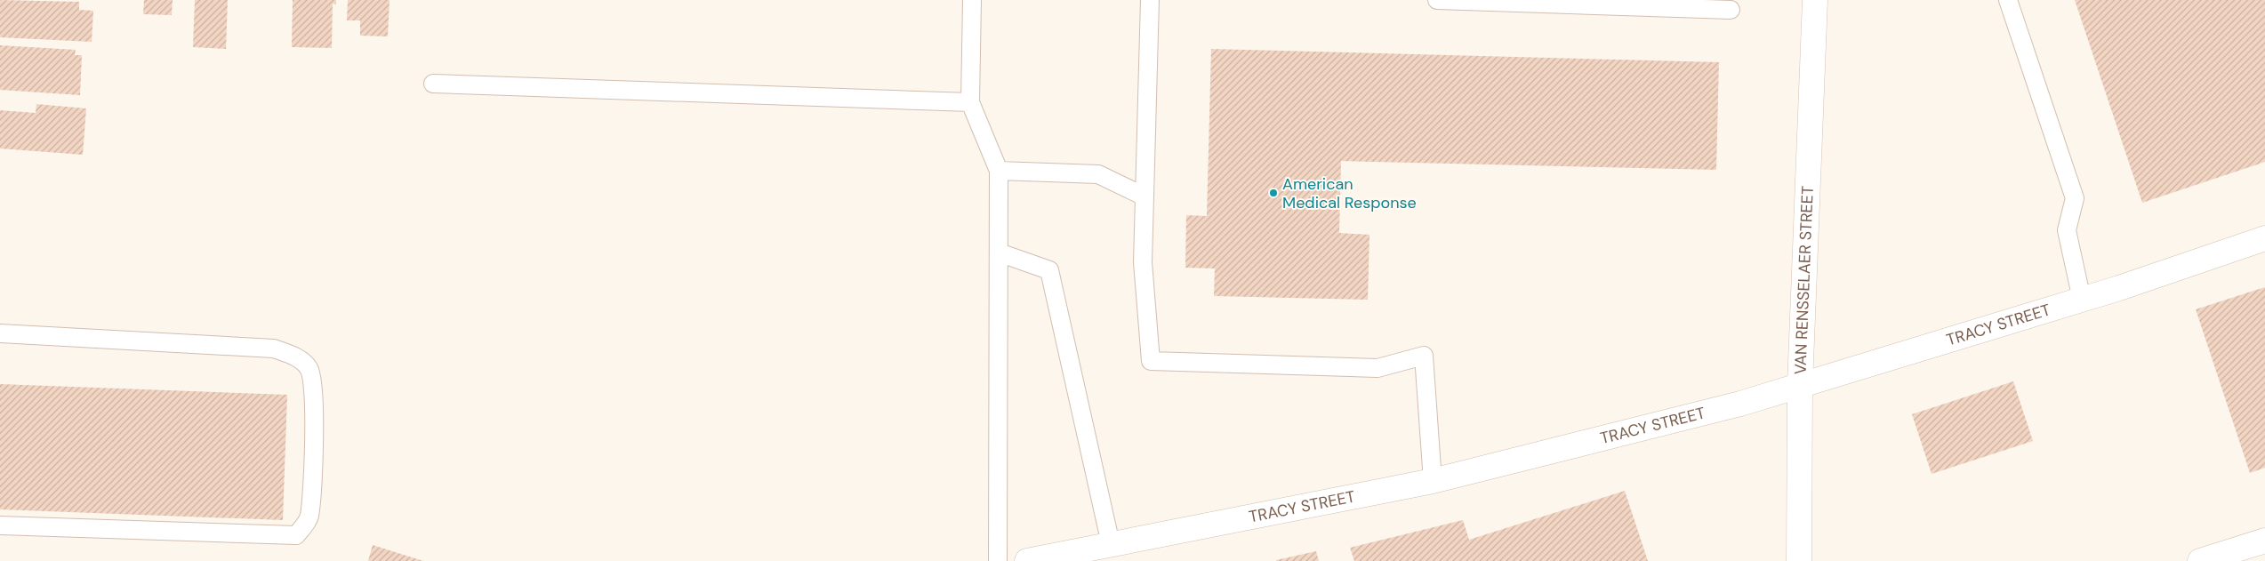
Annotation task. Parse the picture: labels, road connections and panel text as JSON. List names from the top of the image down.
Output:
{
  "streets": {
    "street": ["VAN RENSSELAER STREET", "TRACY STREET"]
  },
  "crossings": [
    ["VAN RENSSELAER STREET", "TRACY STREET"]
  ],
  "places": ["American Medical Response"]
}
